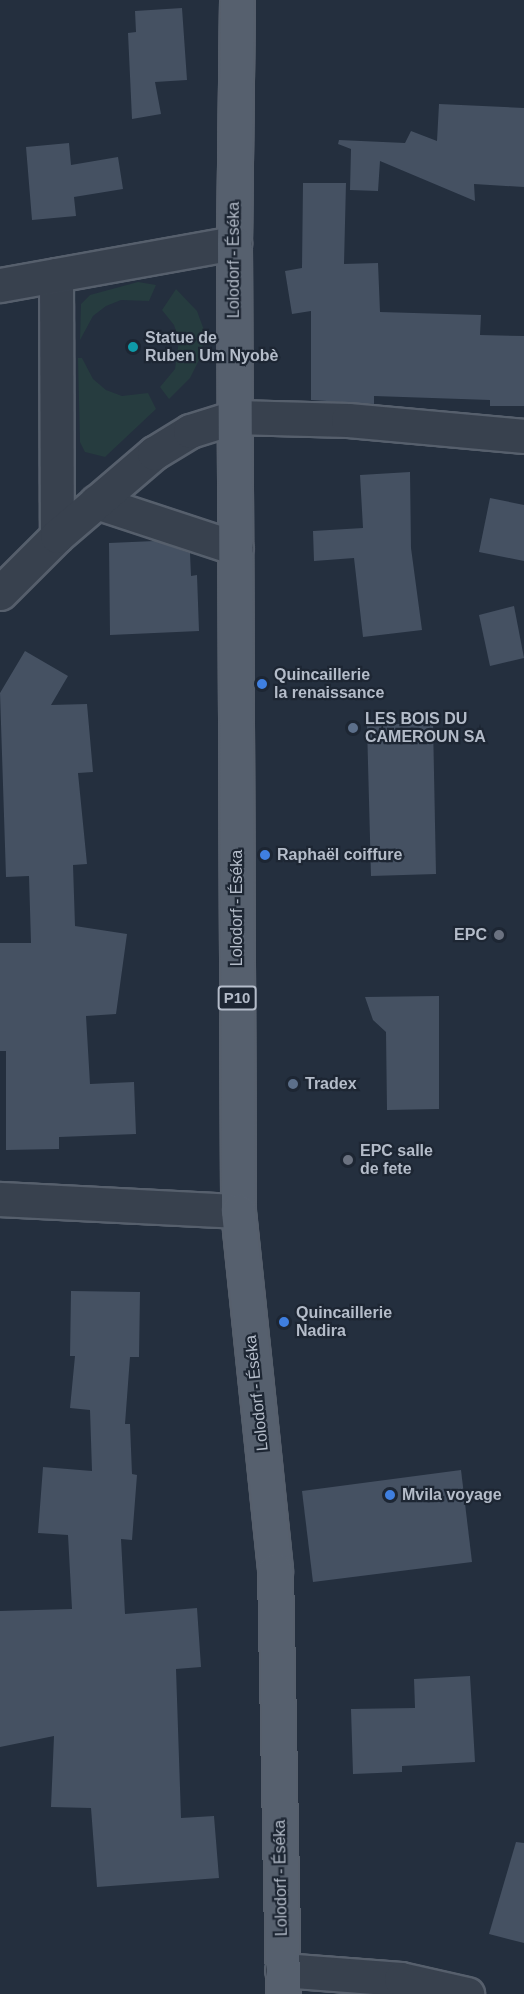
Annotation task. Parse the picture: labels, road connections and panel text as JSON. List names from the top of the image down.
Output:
{
  "streets": {
    "main road": ["Lolodorf - Éséka", "P10"]
  },
  "places": [
    "Statue de Ruben Um Nyobè",
    "Quincaillerie la renaissance",
    "LES BOIS DU CAMEROUN SA",
    "Raphaël coiffure",
    "EPC",
    "Tradex",
    "EPC salle de fete",
    "Quincaillerie Nadira",
    "Mvila voyage"
  ]
}
